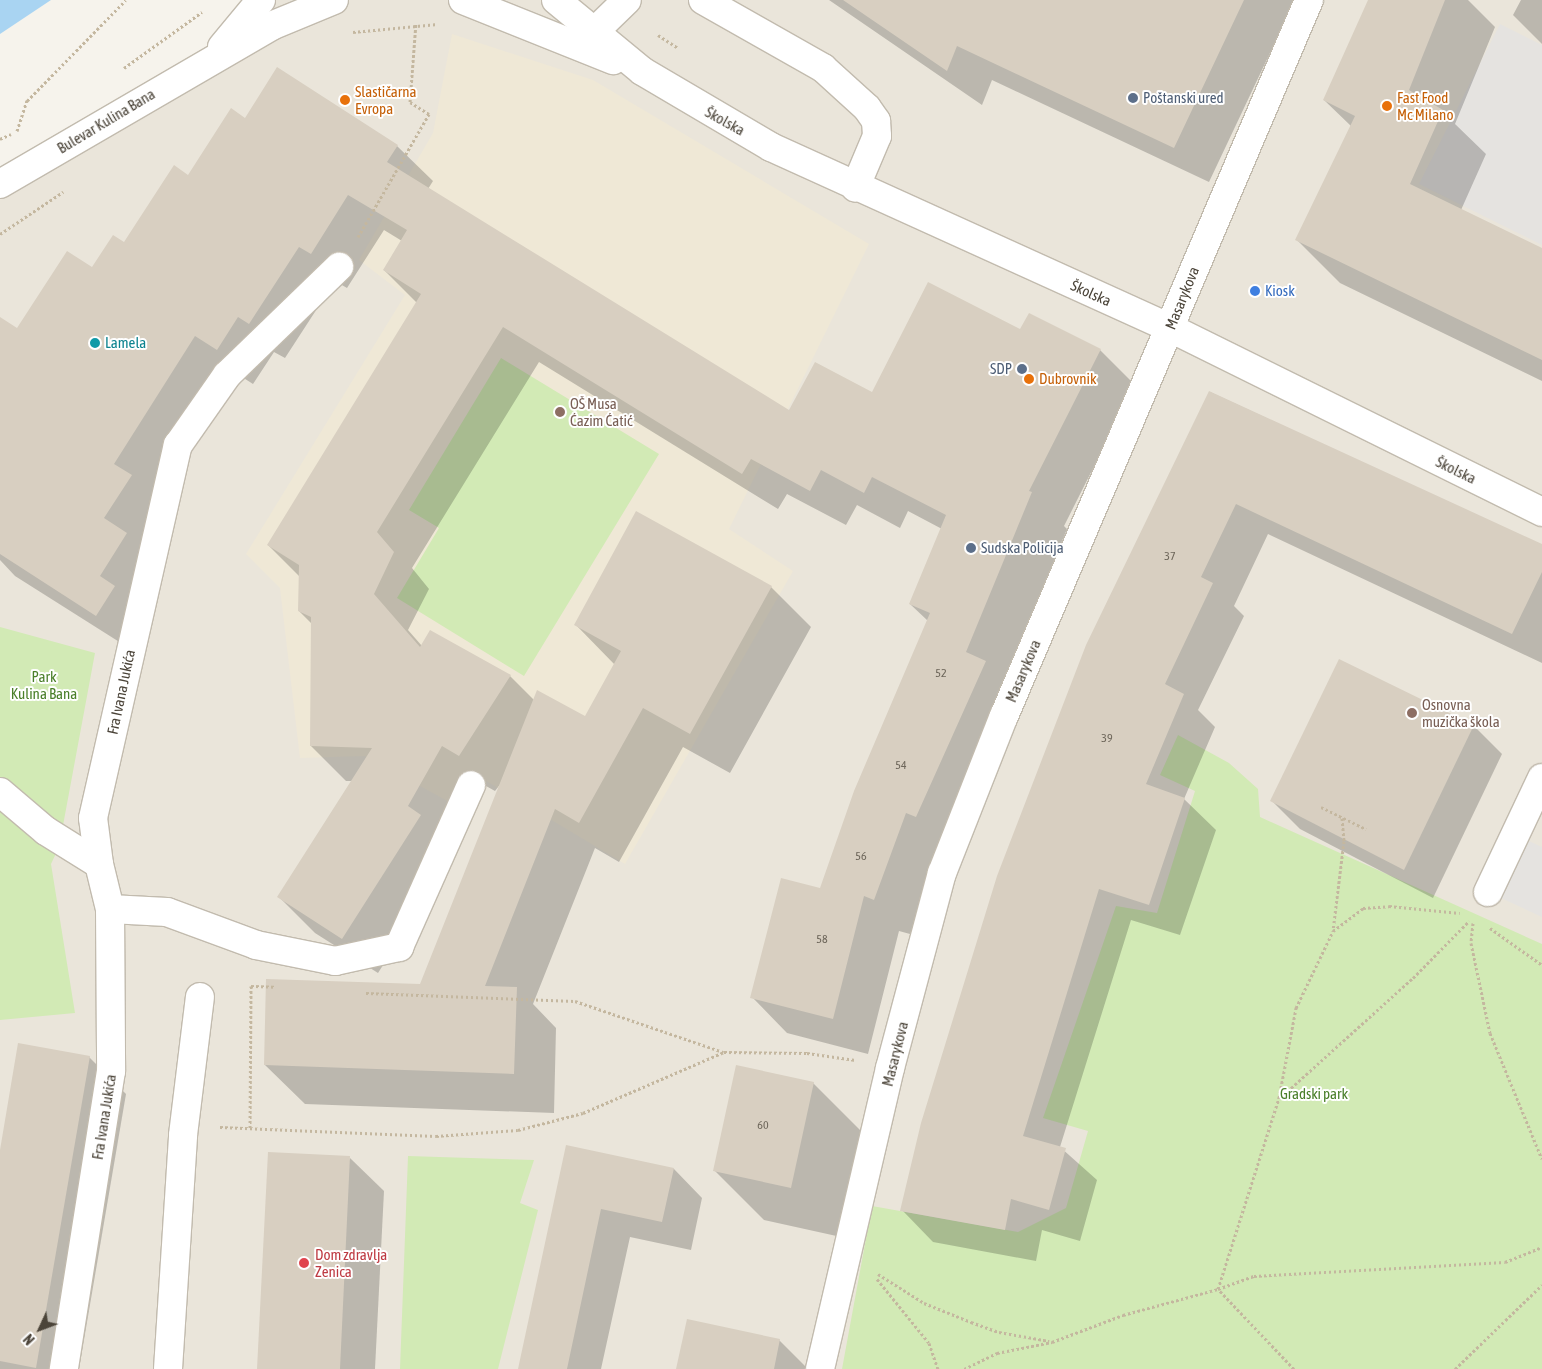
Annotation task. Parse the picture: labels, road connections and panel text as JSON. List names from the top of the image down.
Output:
{
  "streets": {
    "street": [
      "Bulevar Kulina Bana",
      "Školska",
      "Masarykova",
      "Fra Ivana Jukića"
    ]
  },
  "crossings": [
    ["Školska", "Masarykova"]
  ],
  "parks": ["Park Kulina Bana", "Gradski park"],
  "places": [
    "Poštanski ured",
    "Slastičarna Evropa",
    "Fast Food Mc Milano",
    "Kiosk",
    "Lamela",
    "SDP",
    "Dubrovnik",
    "OŠ Musa Ćazim Ćatić",
    "Sudska Policija",
    "Osnovna muzička škola",
    "Dom zdravlja Zenica"
  ],
  "house_numbers": [
    "37",
    "52",
    "39",
    "54",
    "56",
    "58",
    "60"
  ],
  "north": "bottom left"
}
